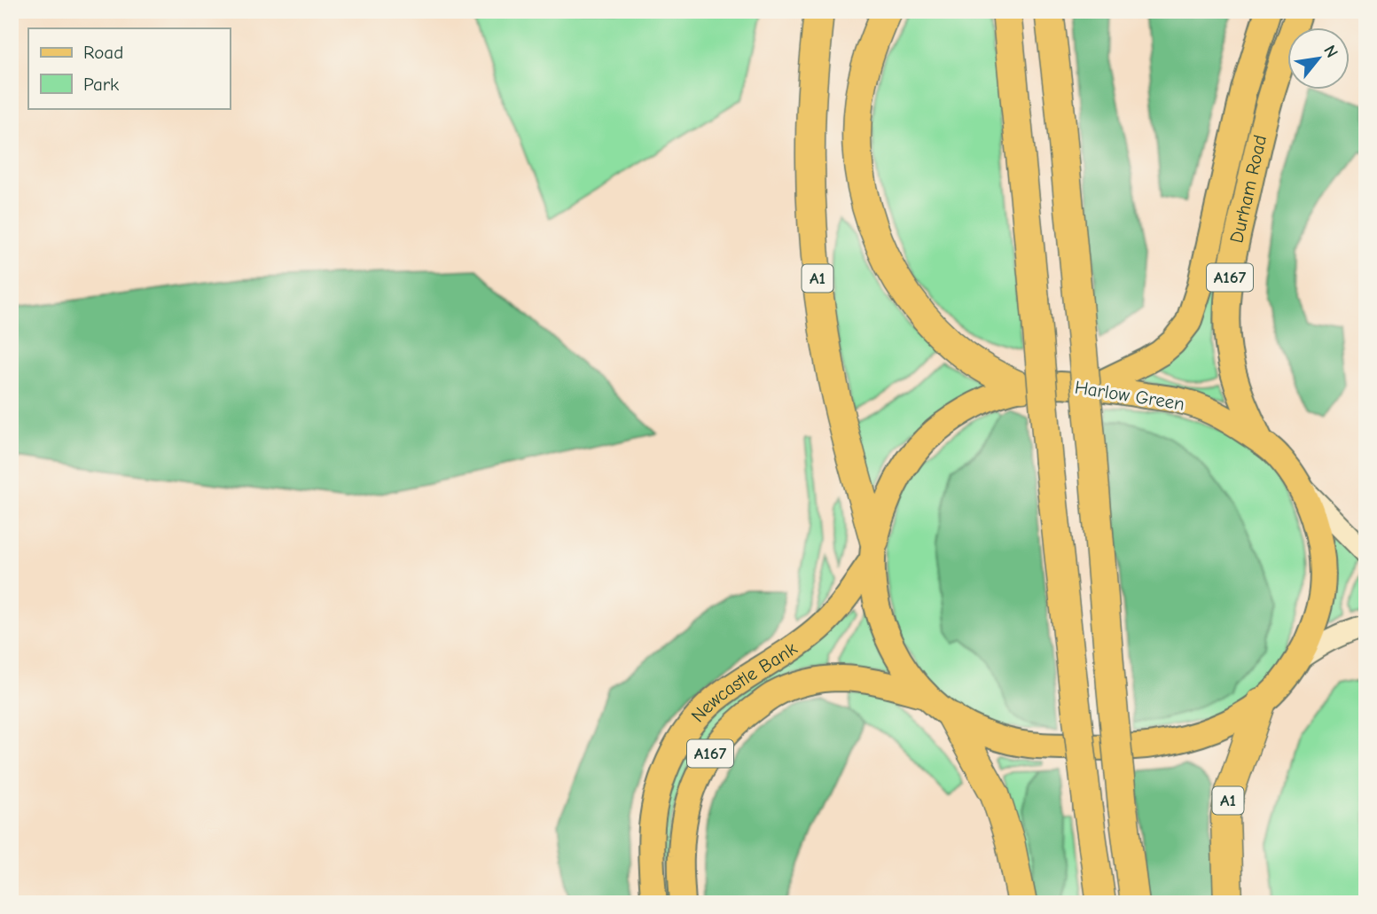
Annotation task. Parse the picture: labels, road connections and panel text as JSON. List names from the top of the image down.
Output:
{
  "streets": {
    "highway": ["A1"],
    "main road": [
      "Durham Road",
      "A167",
      "Harlow Green",
      "Newcastle Bank"
    ]
  },
  "crossings": [
    ["Durham Road", "Harlow Green"],
    ["A1", "Harlow Green"],
    ["A1", "Newcastle Bank"],
    ["Harlow Green", "Newcastle Bank"]
  ],
  "legend": ["Road", "Park"],
  "north": "top right"
}
